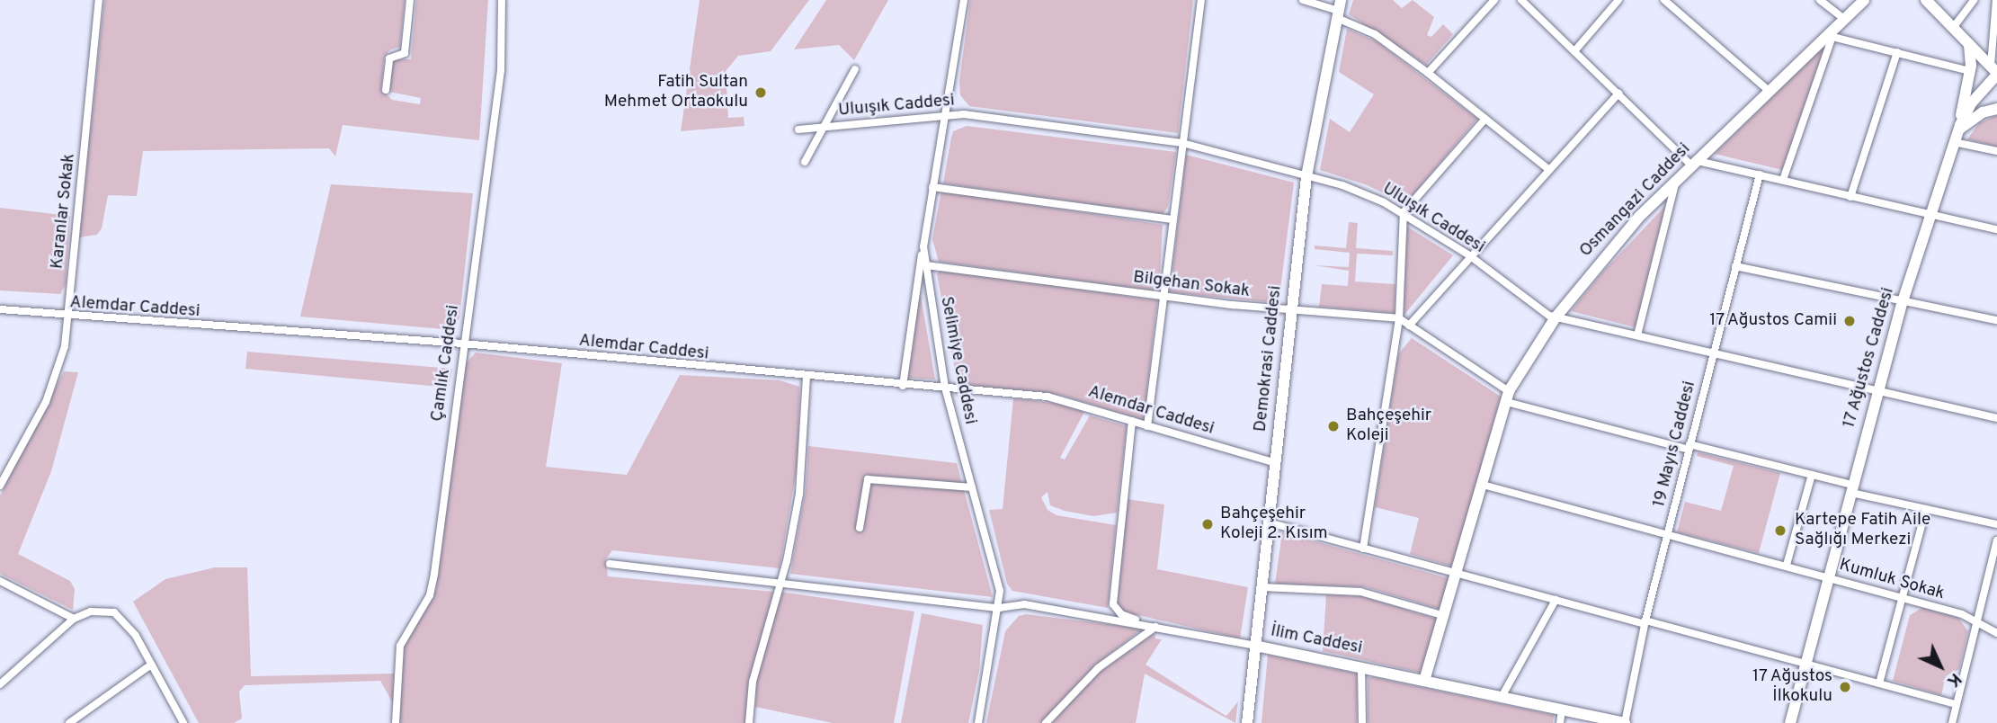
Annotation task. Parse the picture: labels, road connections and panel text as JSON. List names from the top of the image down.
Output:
{
  "streets": {
    "street": [
      "Uluışık Caddesi",
      "Osmangazi Caddesi",
      "Karanlar Sokak",
      "Bilgehan Sokak",
      "Alemdar Caddesi",
      "17 Ağustos Caddesi",
      "Demokrasi Caddesi",
      "Selimiye Caddesi",
      "Çamlık Caddesi",
      "19 Mayıs Caddesi",
      "Kumluk Sokak",
      "İlim Caddesi"
    ]
  },
  "crossings": [
    ["Uluışık Caddesi", "Osmangazi Caddesi"],
    ["Uluışık Caddesi", "17 Ağustos Caddesi"],
    ["Uluışık Caddesi", "Demokrasi Caddesi"],
    ["Uluışık Caddesi", "Selimiye Caddesi"],
    ["Uluışık Caddesi", "19 Mayıs Caddesi"],
    ["Osmangazi Caddesi", "Kumluk Sokak"],
    ["Osmangazi Caddesi", "İlim Caddesi"],
    ["Karanlar Sokak", "Alemdar Caddesi"],
    ["Bilgehan Sokak", "Demokrasi Caddesi"],
    ["Bilgehan Sokak", "Selimiye Caddesi"],
    ["Alemdar Caddesi", "Demokrasi Caddesi"],
    ["Alemdar Caddesi", "Selimiye Caddesi"],
    ["Alemdar Caddesi", "Çamlık Caddesi"],
    ["17 Ağustos Caddesi", "Kumluk Sokak"],
    ["Demokrasi Caddesi", "İlim Caddesi"],
    ["Selimiye Caddesi", "İlim Caddesi"],
    ["19 Mayıs Caddesi", "Kumluk Sokak"],
    ["19 Mayıs Caddesi", "İlim Caddesi"]
  ],
  "places": [
    "Fatih Sultan Mehmet Ortaokulu",
    "17 Ağustos Camii",
    "Bahçeşehir Koleji",
    "Bahçeşehir Koleji 2. Kısım",
    "Kartepe Fatih Aile Sağlığı Merkezi",
    "17 Ağustos İlkokulu"
  ],
  "north": "bottom right"
}
